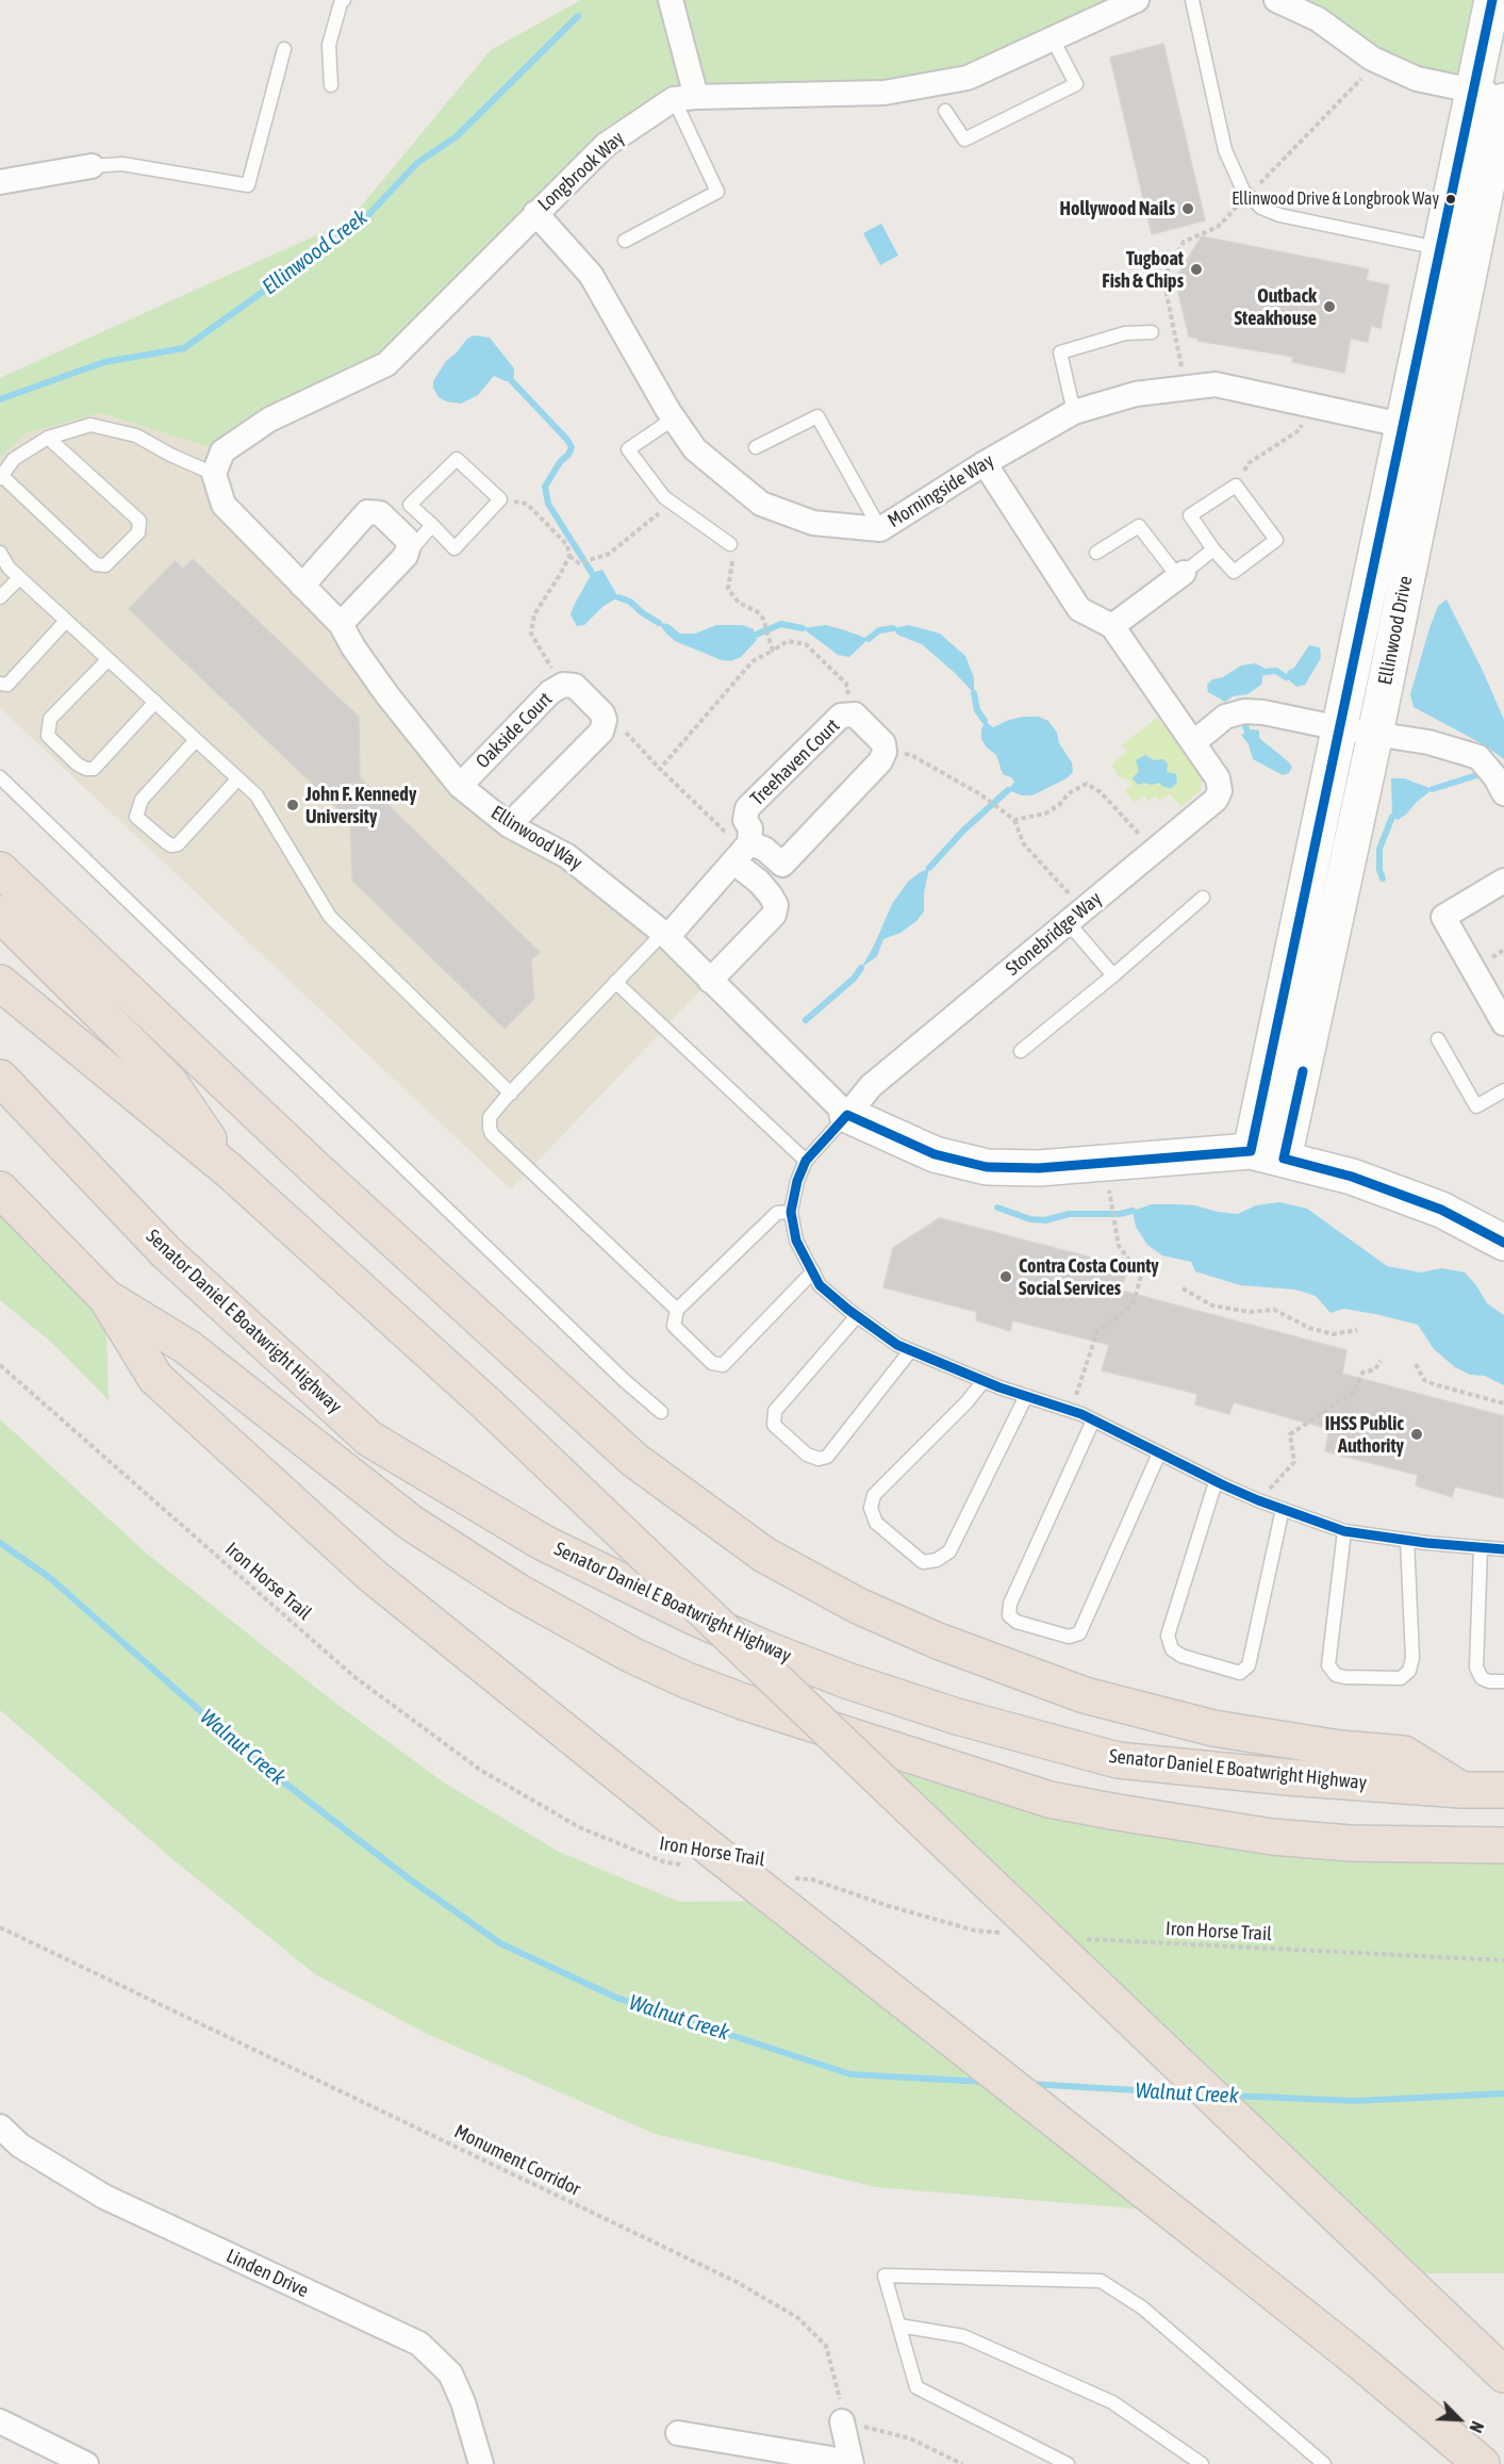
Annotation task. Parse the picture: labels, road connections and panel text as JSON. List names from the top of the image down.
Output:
{
  "streets": {
    "highway": ["Senator Daniel E Boatwright Highway"],
    "street": [
      "Longbrook Way",
      "Morningside Way",
      "Ellinwood Drive",
      "Oakside Court",
      "Treehaven Court",
      "Ellinwood Way",
      "Stonebridge Way",
      "Linden Drive"
    ],
    "path": ["Iron Horse Trail", "Monument Corridor"]
  },
  "crossings": [
    ["Longbrook Way", "Morningside Way"],
    ["Longbrook Way", "Ellinwood Way"],
    ["Morningside Way", "Ellinwood Drive"],
    ["Morningside Way", "Stonebridge Way"],
    ["Ellinwood Drive", "Ellinwood Way"],
    ["Oakside Court", "Ellinwood Way"],
    ["Ellinwood Way", "Stonebridge Way"]
  ],
  "water": ["Ellinwood Creek", "Walnut Creek"],
  "places": [
    "Ellinwood Drive & Longbrook Way",
    "Hollywood Nails",
    "Tugboat Fish & Chips",
    "Outback Steakhouse",
    "John F. Kennedy University",
    "Contra Costa County Social Services",
    "IHSS Public Authority"
  ],
  "north": "bottom right"
}
